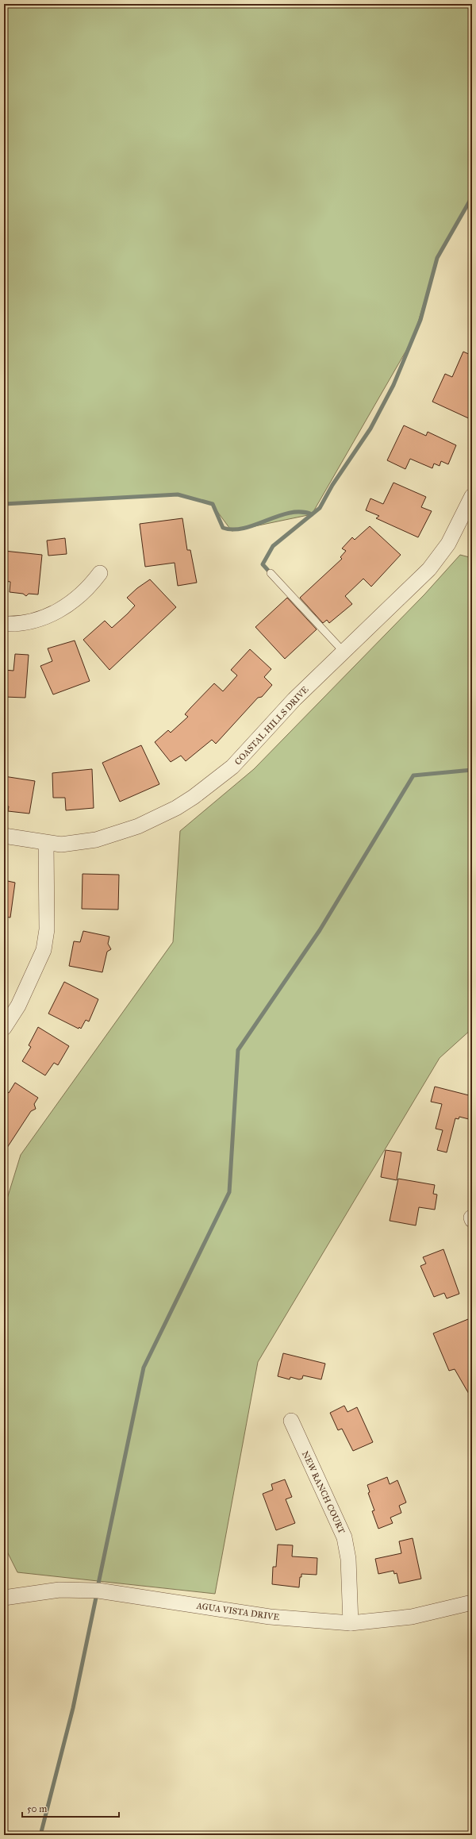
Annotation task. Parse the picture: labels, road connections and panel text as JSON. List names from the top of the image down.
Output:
{
  "streets": {
    "street": ["COASTAL HILLS DRIVE", "NEW RANCH COURT", "AGUA VISTA DRIVE"]
  },
  "crossings": [
    ["NEW RANCH COURT", "AGUA VISTA DRIVE"]
  ],
  "scale_bar": "50 m"
}
